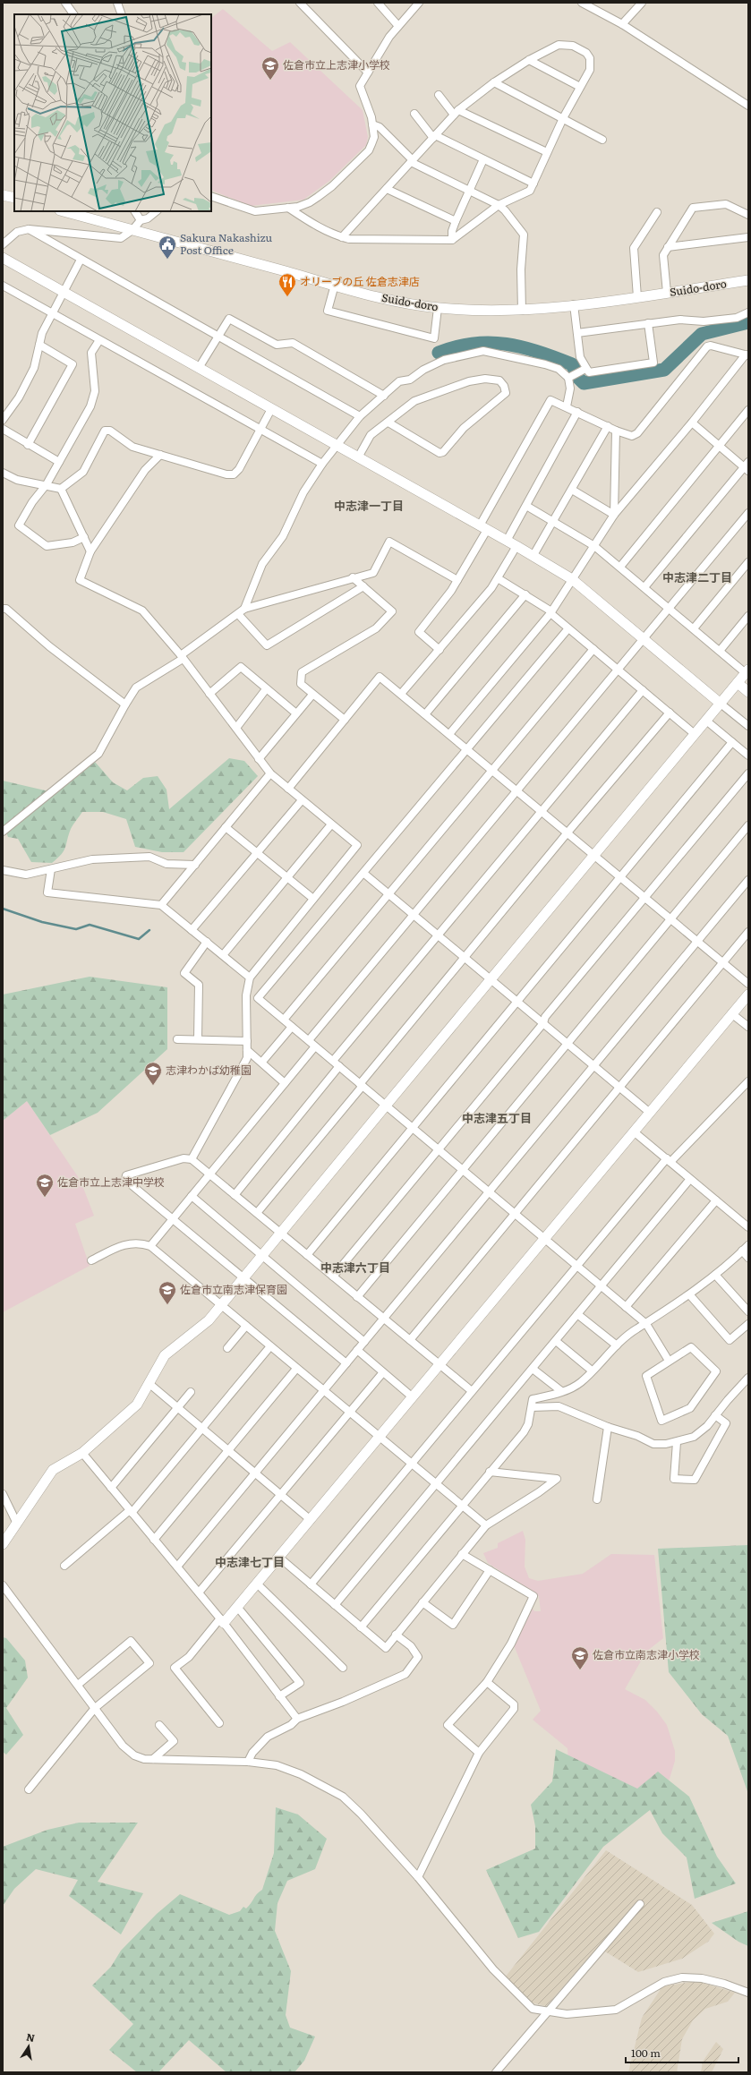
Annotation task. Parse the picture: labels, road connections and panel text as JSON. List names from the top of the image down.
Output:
{
  "streets": {
    "street": ["Suido-doro"]
  },
  "districts": [
    "中志津一丁目",
    "中志津二丁目",
    "中志津五丁目",
    "中志津六丁目",
    "中志津七丁目"
  ],
  "places": {
    "school or university": [
      "佐倉市立上志津小学校",
      "志津わかば幼稚園",
      "佐倉市立上志津中学校",
      "佐倉市立南志津保育園",
      "佐倉市立南志津小学校"
    ],
    "public building": ["Sakura Nakashizu Post Office"],
    "restaurant": ["オリーブの丘 佐倉志津店"]
  },
  "scale_bar": "100 m",
  "north": "top"
}
